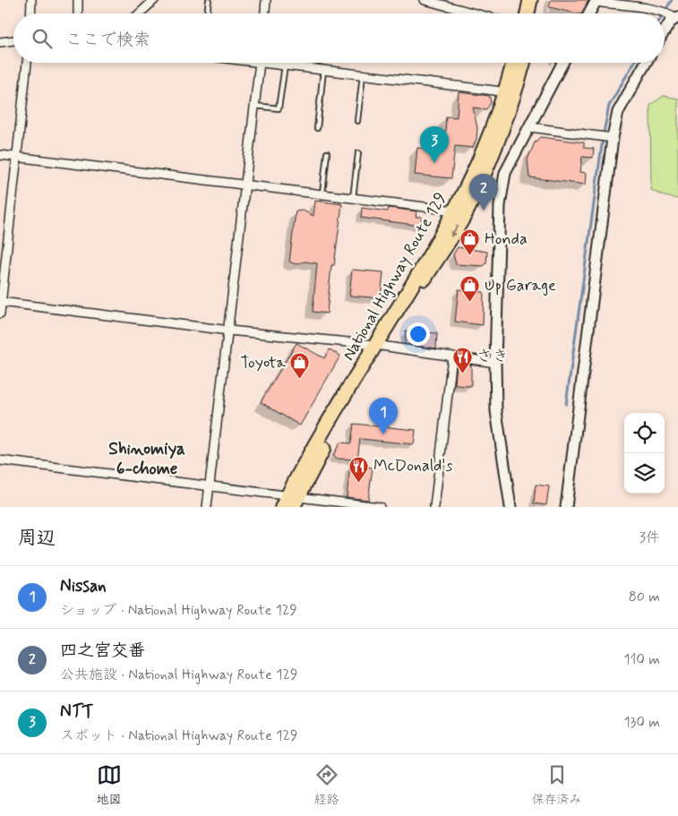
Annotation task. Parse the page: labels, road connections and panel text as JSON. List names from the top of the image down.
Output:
{
  "streets": {
    "highway": ["National Highway Route 129"]
  },
  "districts": ["Shinomiya 6-chome"],
  "places": {
    "shop": ["Honda", "Up Garage", "Toyota"],
    "restaurant": ["さき", "McDonald's"]
  },
  "page": {
    "search": "ここで検索",
    "pins": ["3", "2", "1"],
    "heading": ["周辺", "3件"],
    "list": [
      {
        "mark": "1",
        "name": "Nissan",
        "note": "ショップ · National Highway Route 129",
        "value": "80 m"
      },
      {
        "mark": "2",
        "name": "四之宮交番",
        "note": "公共施設 · National Highway Route 129",
        "value": "110 m"
      },
      {
        "mark": "3",
        "name": "NTT",
        "note": "スポット · National Highway Route 129",
        "value": "130 m"
      }
    ],
    "nav": ["地図", "経路", "保存済み"]
  }
}
